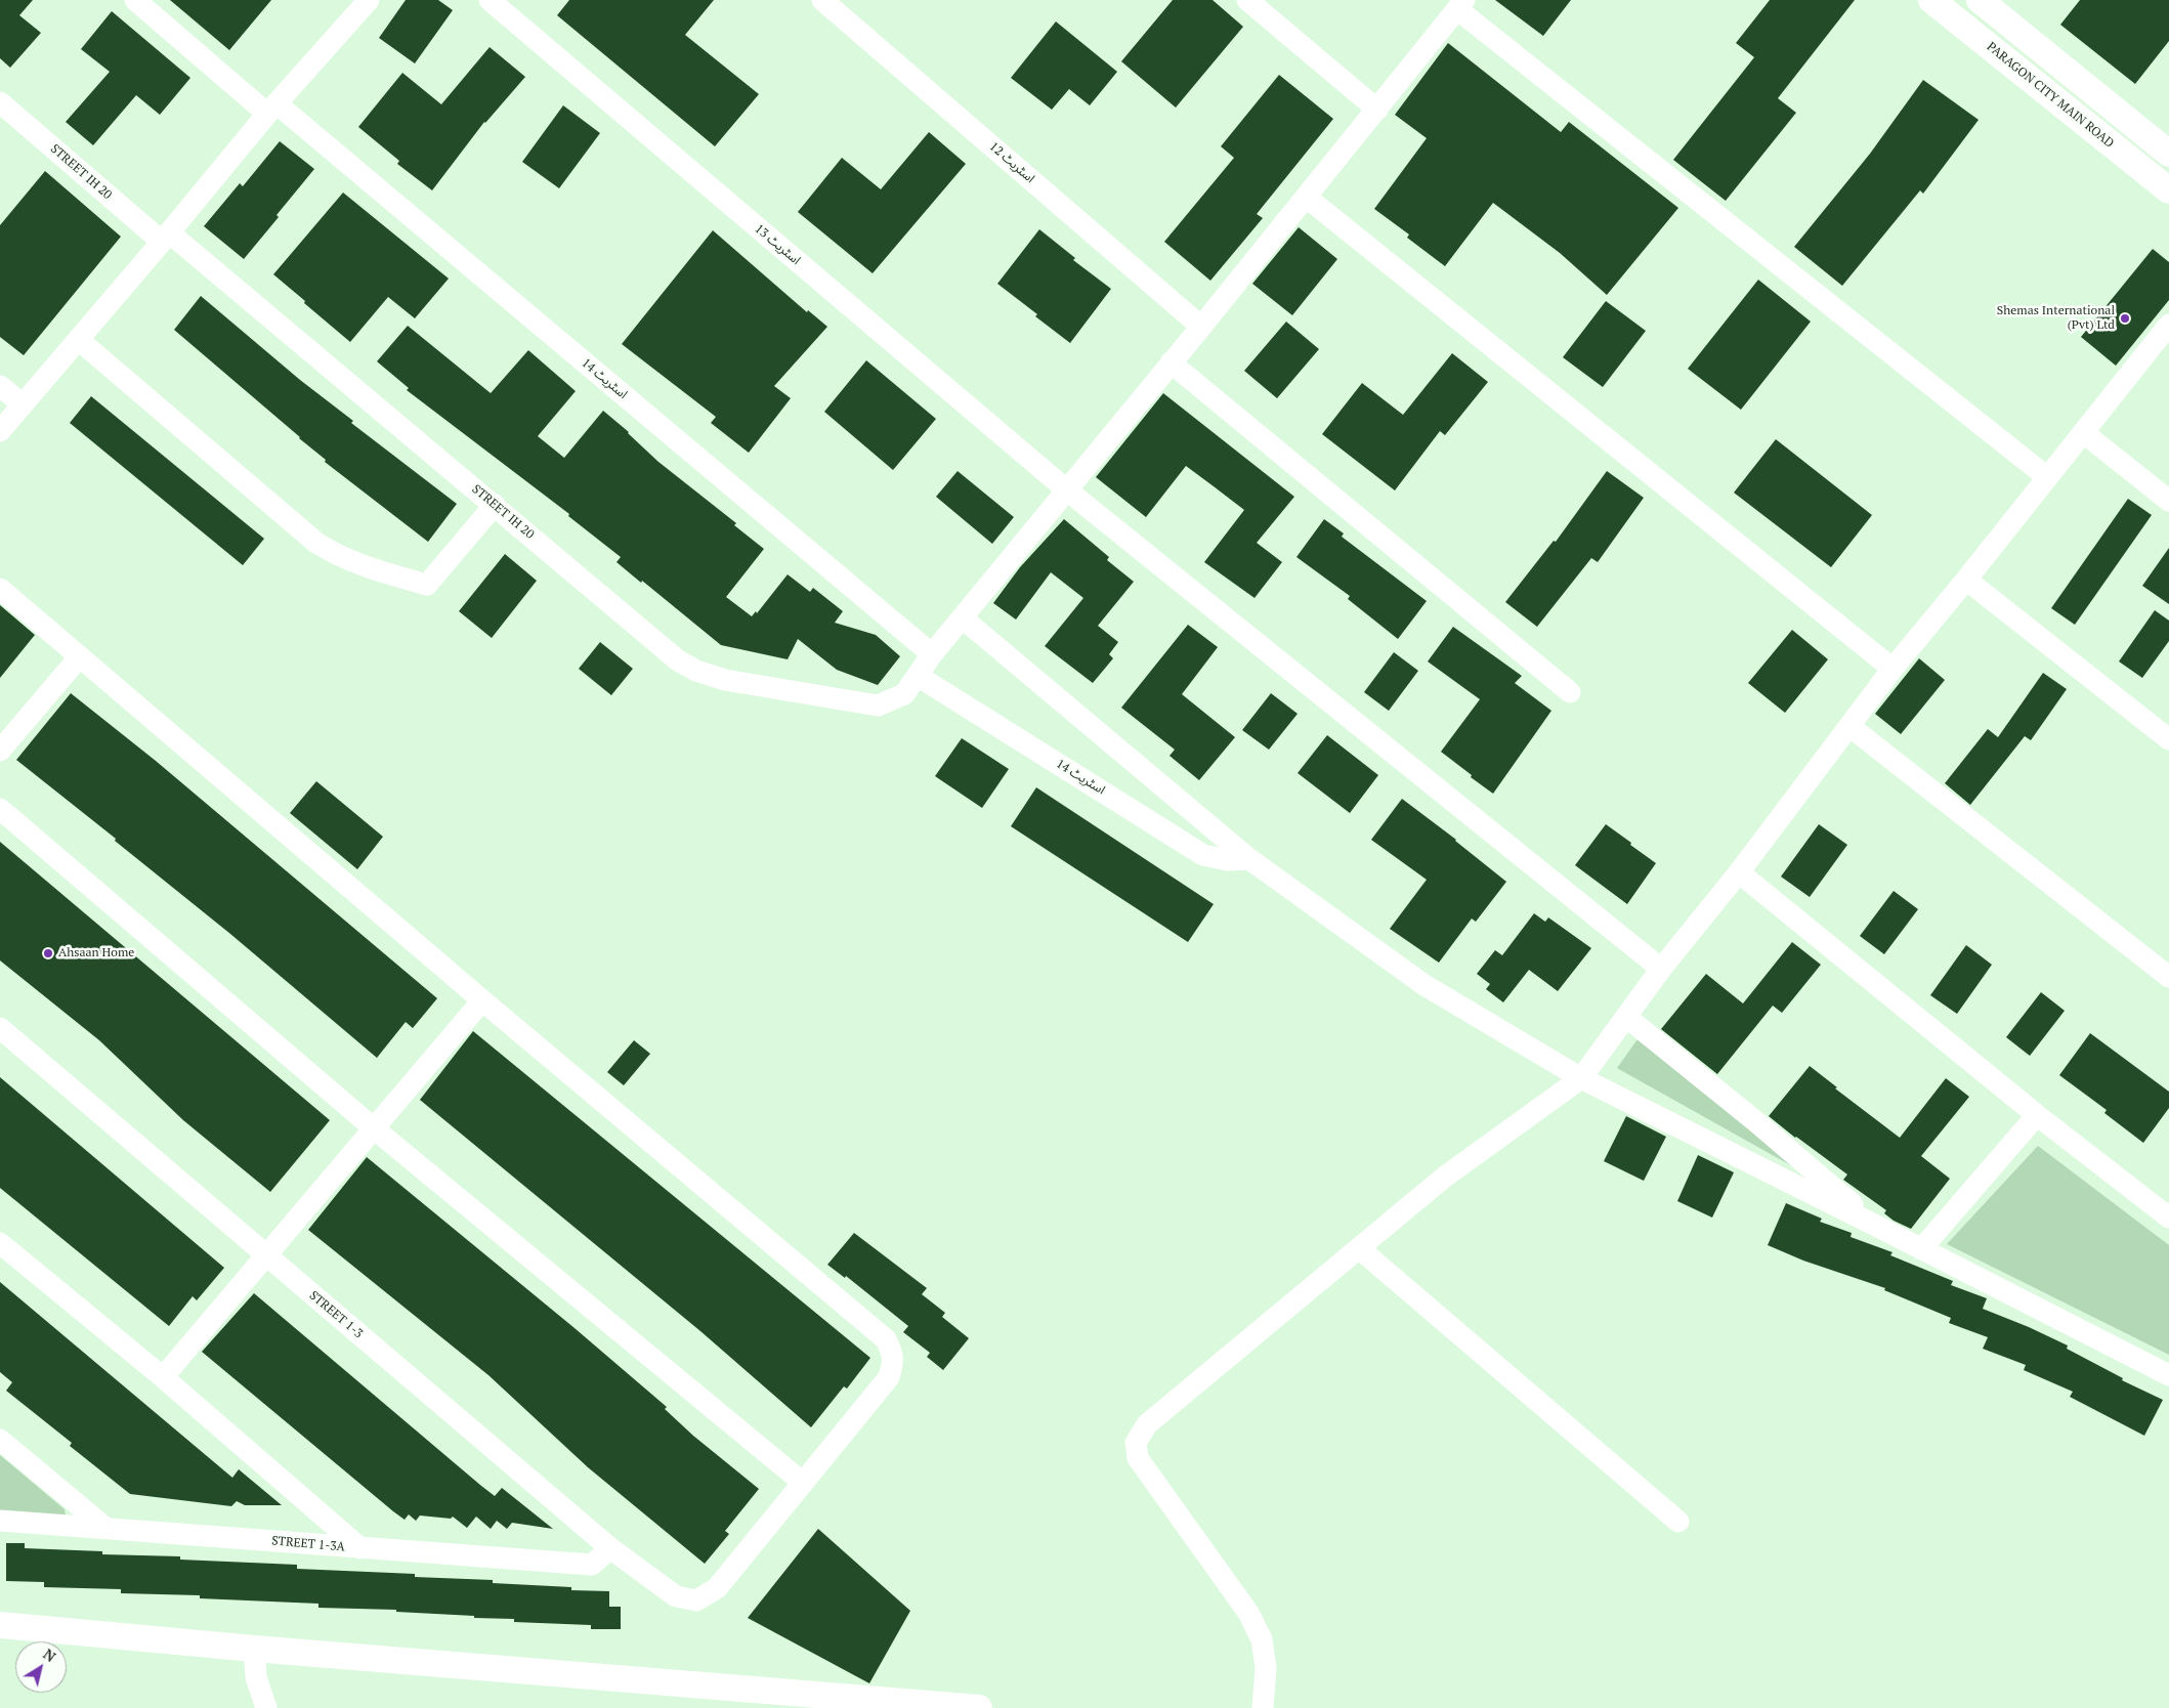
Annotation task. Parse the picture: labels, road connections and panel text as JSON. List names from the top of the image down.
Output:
{
  "streets": {
    "street": [
      "PARAGON CITY MAIN ROAD",
      "اسٹریٹ 12",
      "STREET IH 20",
      "اسٹریٹ 13",
      "اسٹریٹ 14",
      "STREET 1-3",
      "STREET 1-3A"
    ]
  },
  "crossings": [
    ["STREET IH 20", "اسٹریٹ 14"],
    ["STREET 1-3", "STREET 1-3A"]
  ],
  "places": ["Shemas International (Pvt) Ltd", "Ahsaan Home"],
  "north": "top right"
}
